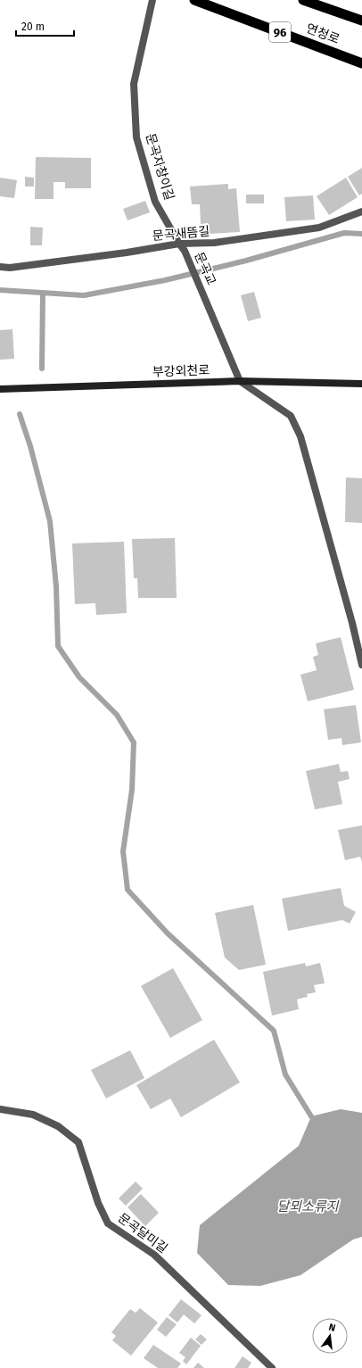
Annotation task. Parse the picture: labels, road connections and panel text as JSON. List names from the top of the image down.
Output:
{
  "streets": {
    "highway": ["96", "연청로"],
    "main road": ["부강외천로"],
    "street": [
      "문곡자창이길",
      "문곡새뜸길",
      "문곡교",
      "문곡달미길"
    ]
  },
  "crossings": [
    ["문곡자창이길", "문곡새뜸길"],
    ["문곡자창이길", "문곡교"],
    ["문곡교", "부강외천로"]
  ],
  "water": ["달뫼소류지"],
  "scale_bar": "20 m",
  "north": "top"
}
